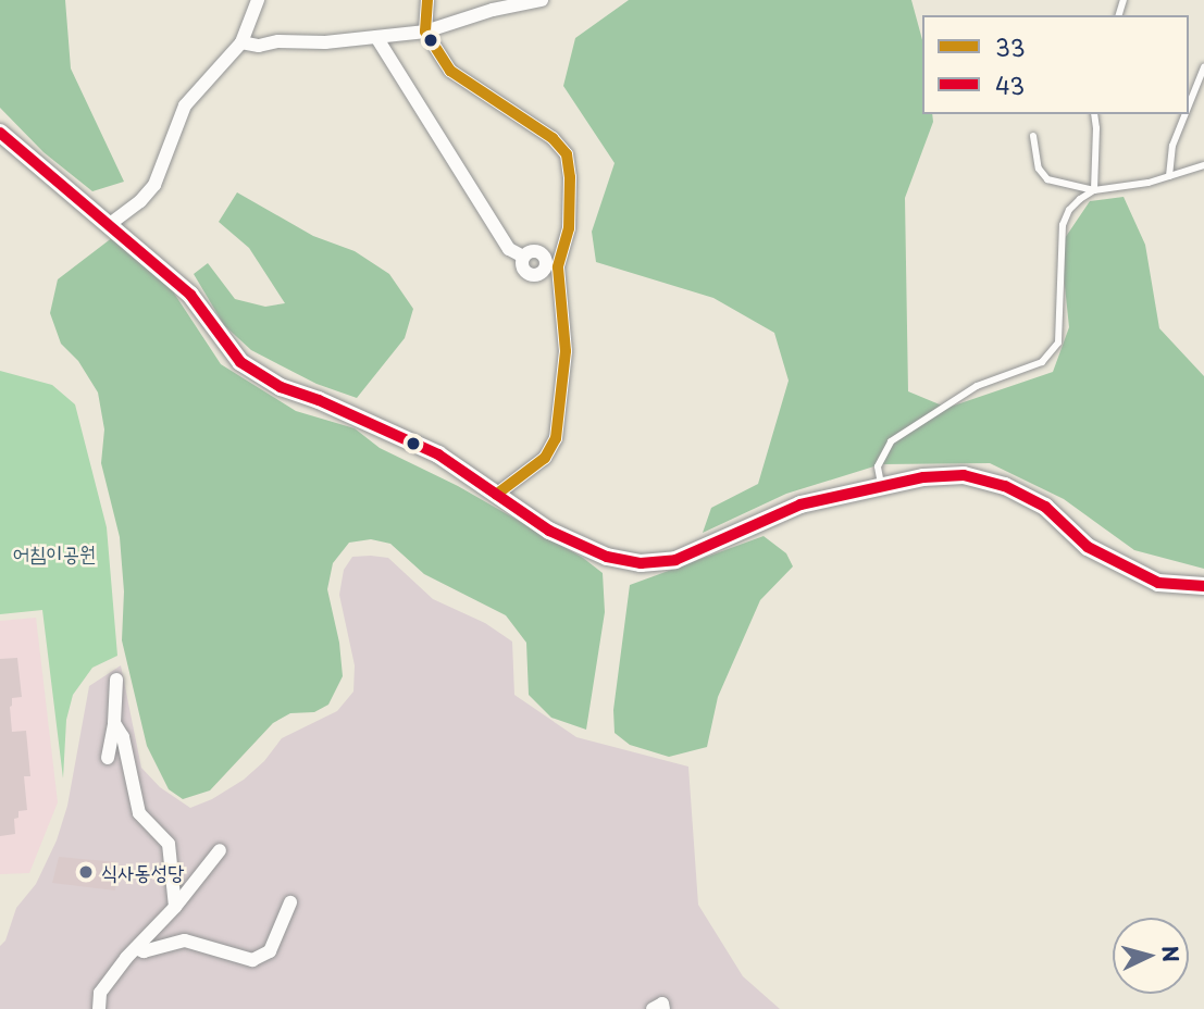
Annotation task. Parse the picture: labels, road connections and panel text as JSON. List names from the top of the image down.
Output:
{
  "parks": ["어침이공원"],
  "places": ["식사동성당"],
  "lines": ["transit line 33", "transit line 43"],
  "legend": ["33", "43"],
  "north": "right"
}
